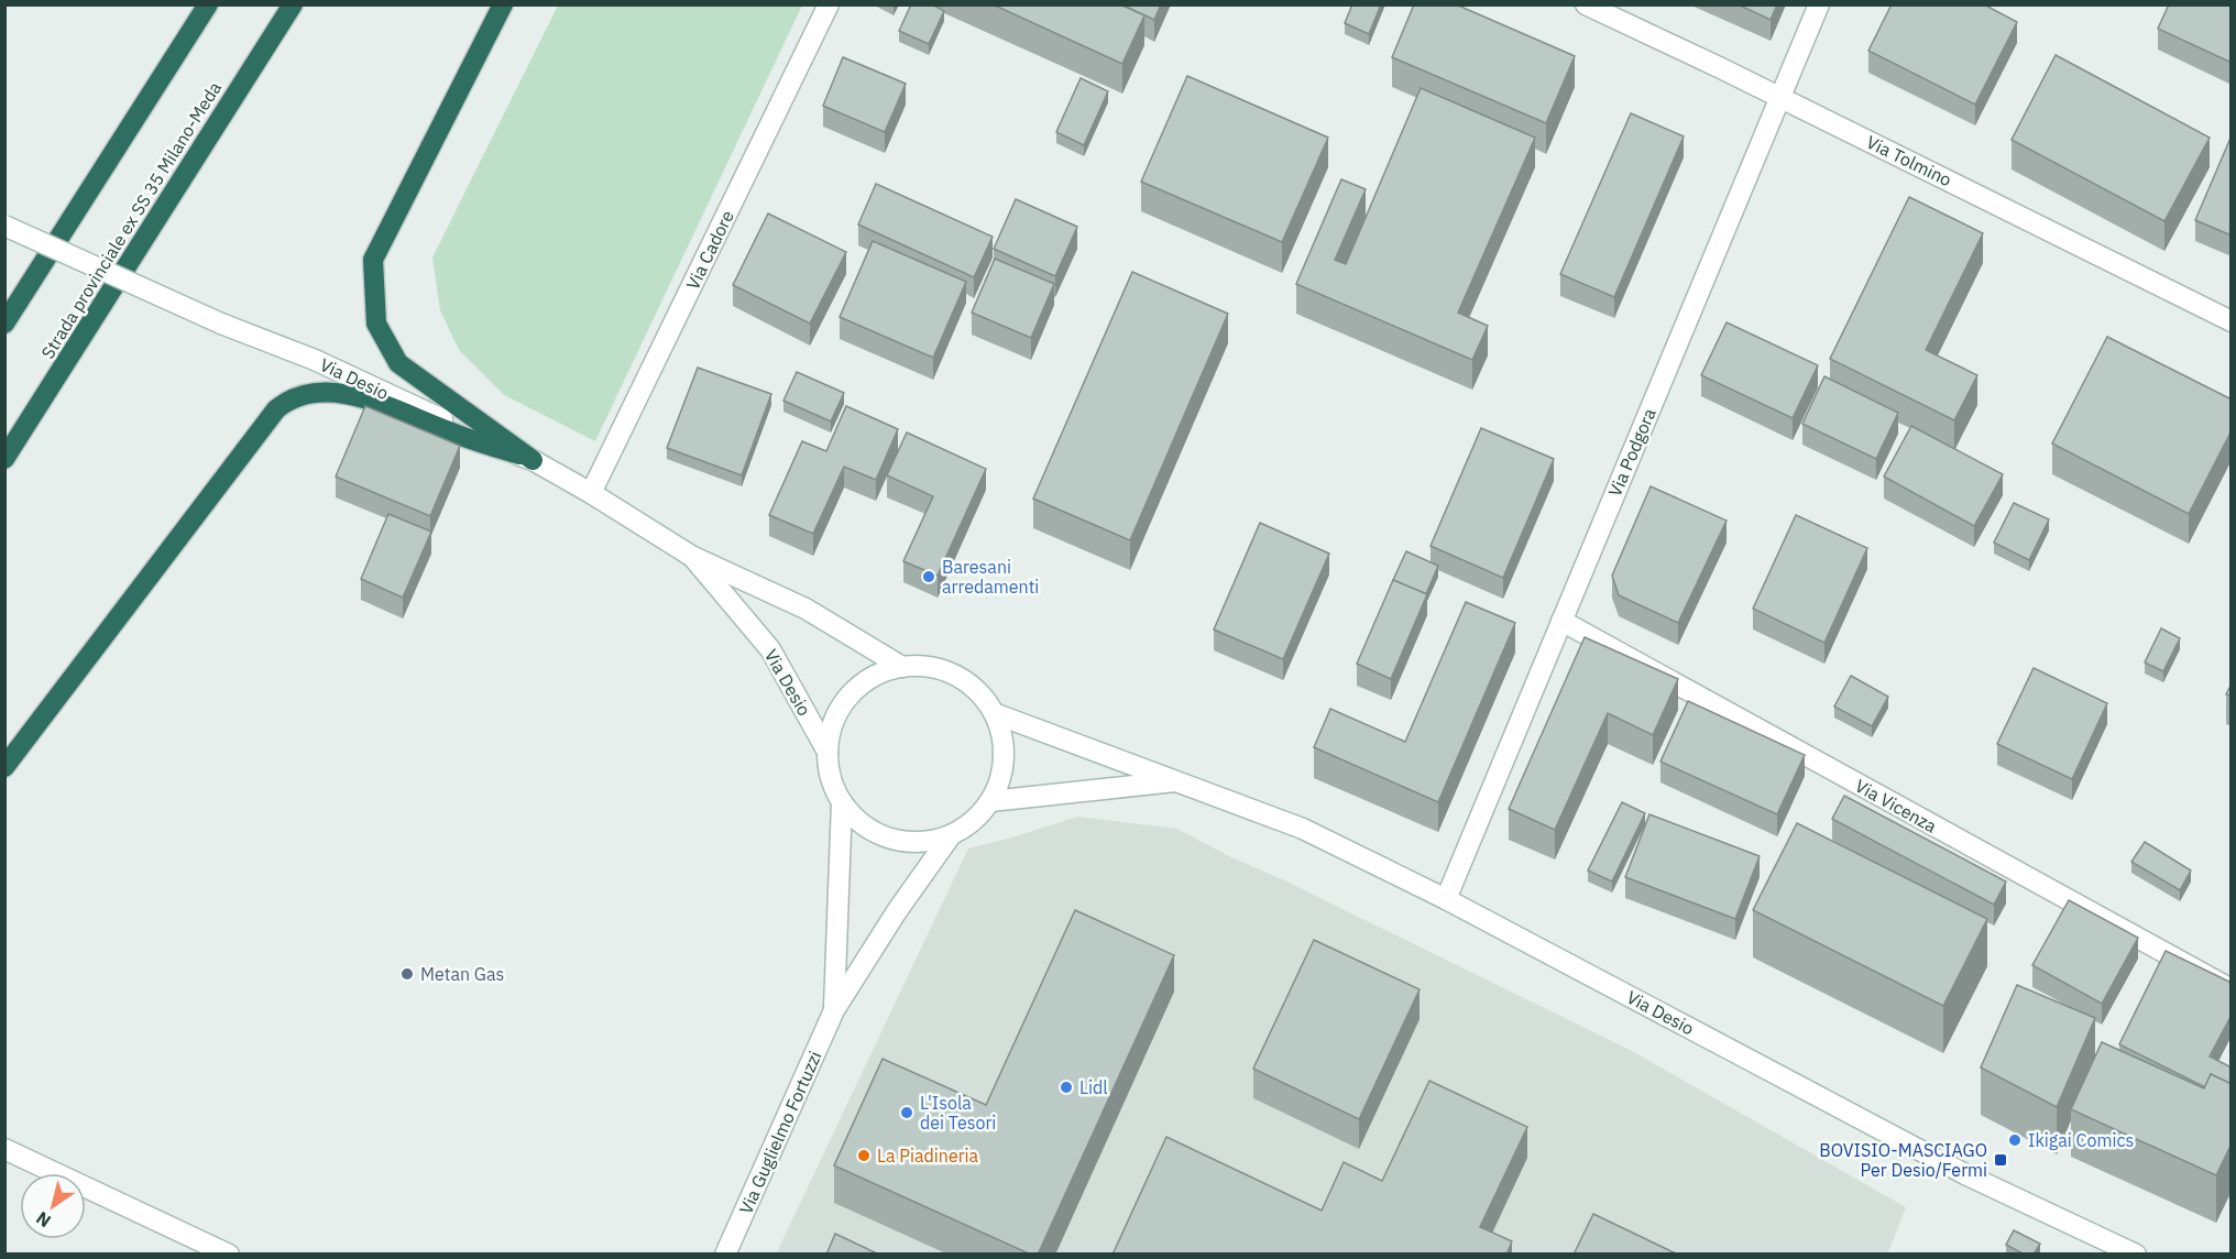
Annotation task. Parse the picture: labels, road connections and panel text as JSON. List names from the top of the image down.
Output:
{
  "streets": {
    "highway": ["Strada provinciale ex SS 35 Milano-Meda"],
    "street": [
      "Via Tolmino",
      "Via Cadore",
      "Via Desio",
      "Via Podgora",
      "Via Vicenza",
      "Via Guglielmo Fortuzzi"
    ]
  },
  "crossings": [
    ["Via Tolmino", "Via Podgora"],
    ["Via Cadore", "Via Desio"],
    ["Via Desio", "Via Podgora"],
    ["Via Desio", "Via Guglielmo Fortuzzi"],
    ["Via Podgora", "Via Vicenza"]
  ],
  "places": {
    "other": [
      "Baresani arredamenti",
      "Metan Gas",
      "Lidl",
      "L'Isola dei Tesori",
      "Ikigai Comics",
      "La Piadineria"
    ],
    "transit": ["BOVISIO-MASCIAGO Per Desio/Fermi"]
  },
  "north": "bottom left"
}
